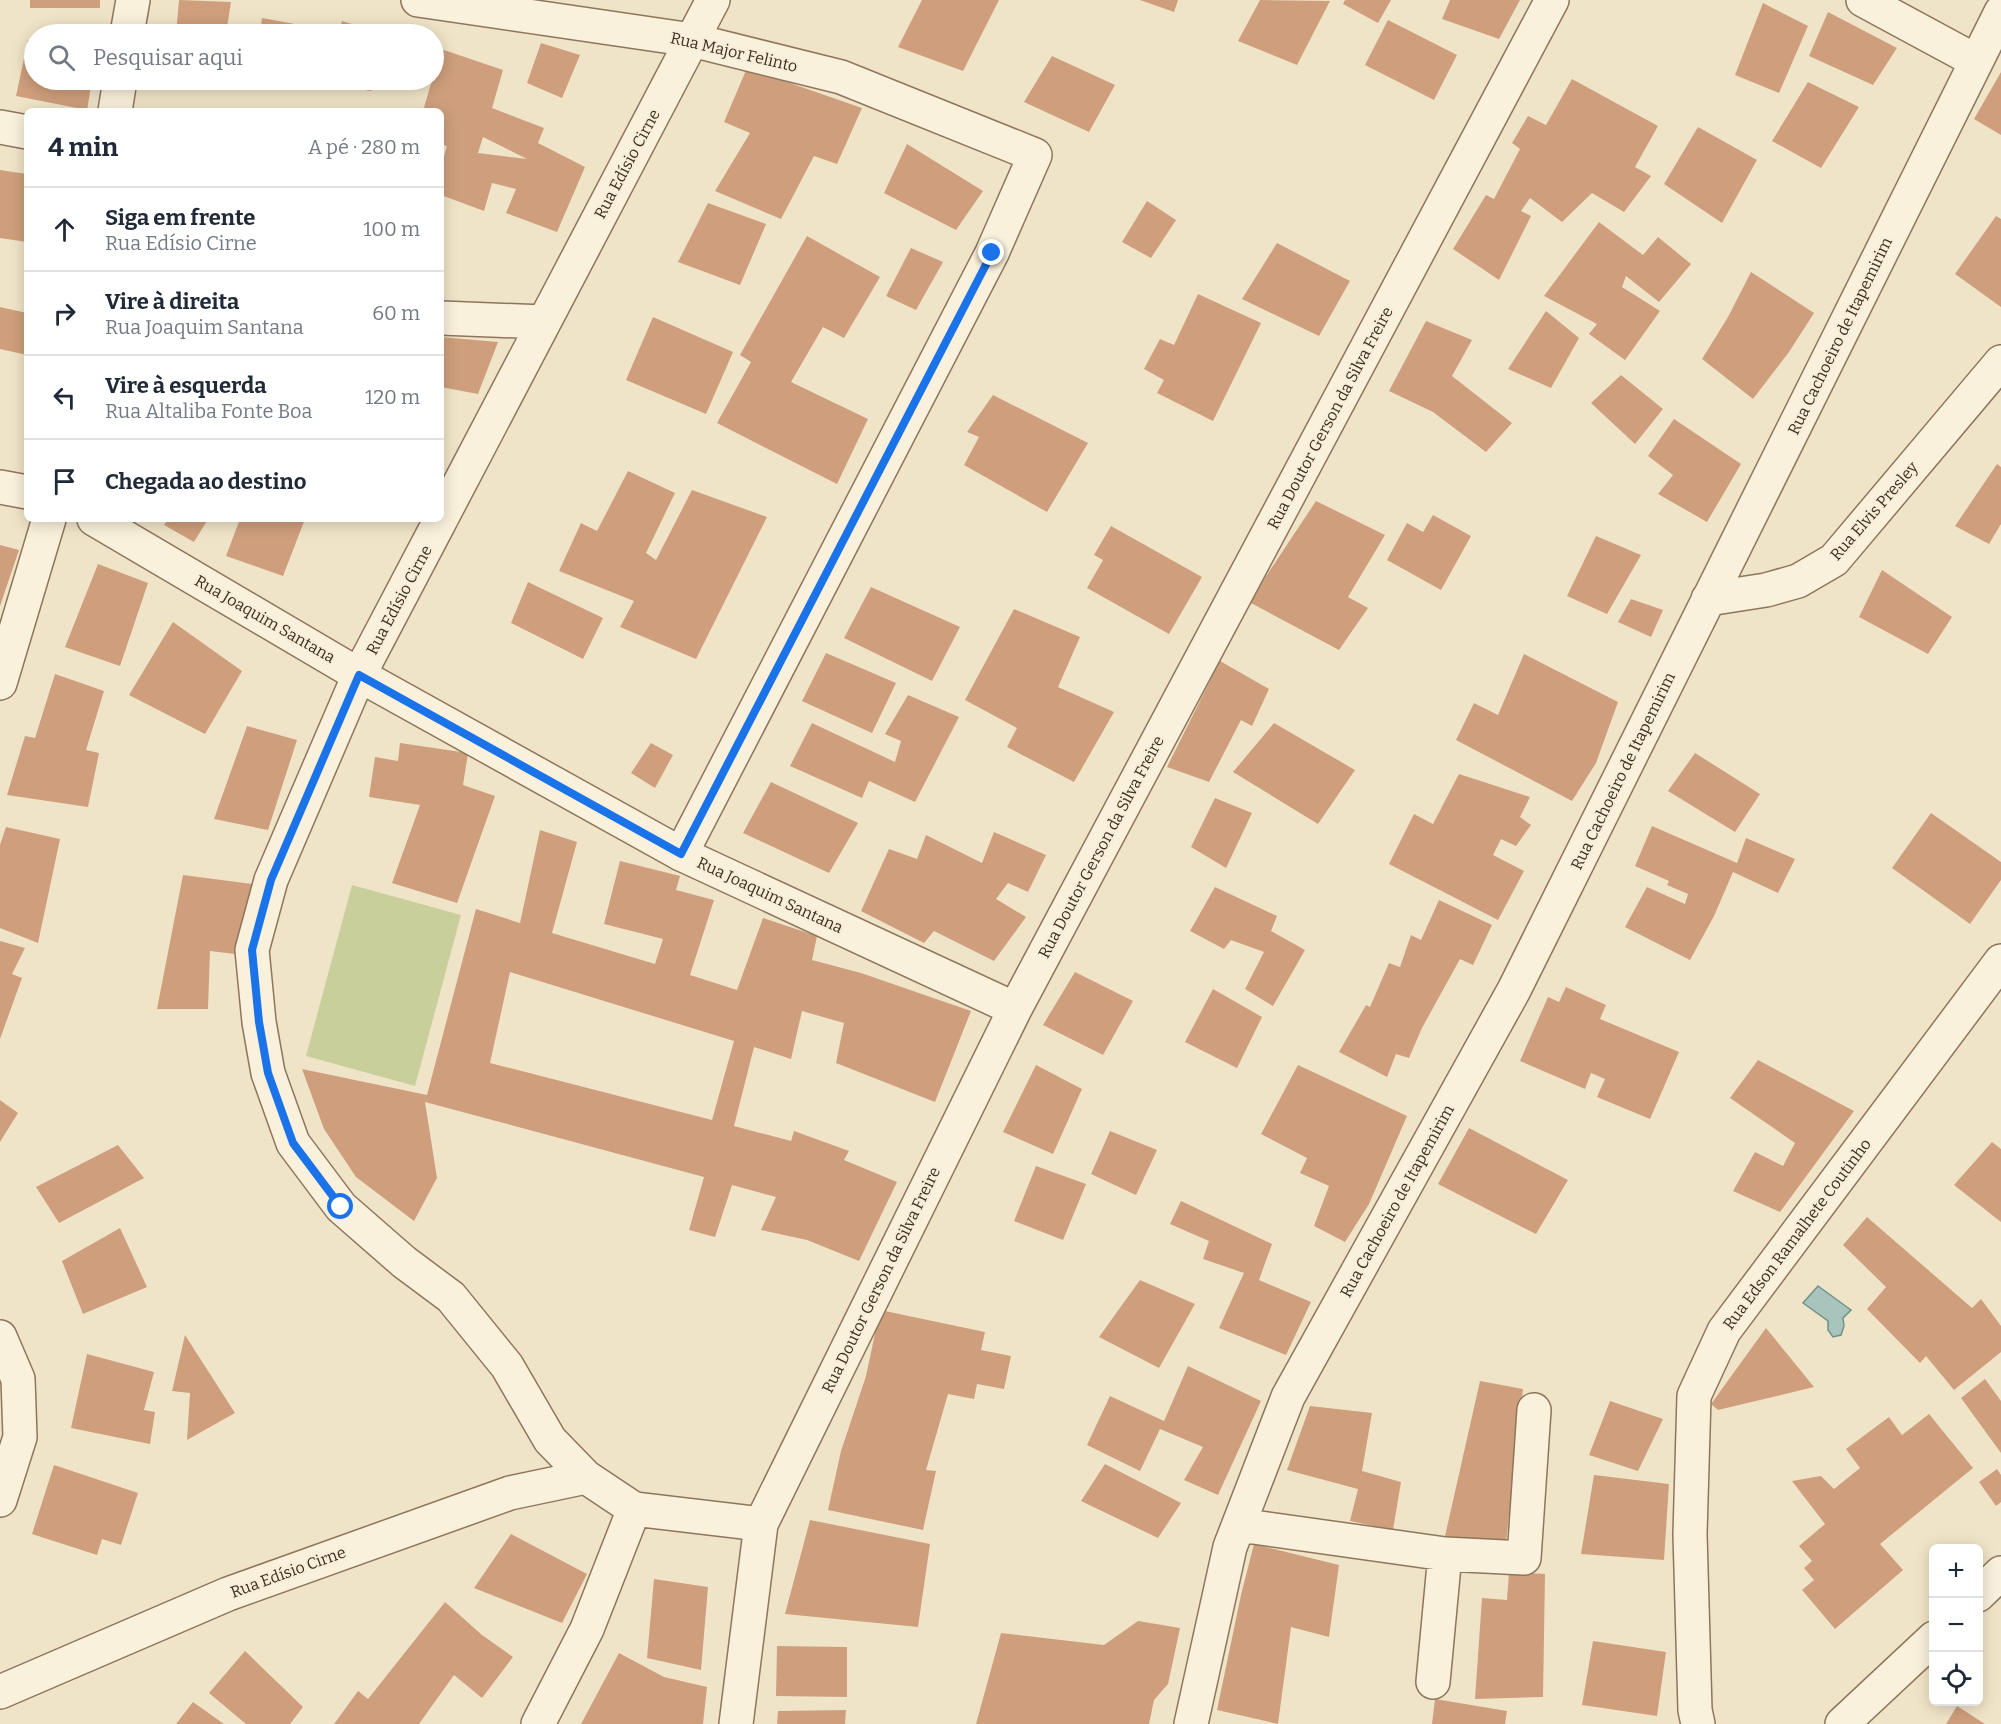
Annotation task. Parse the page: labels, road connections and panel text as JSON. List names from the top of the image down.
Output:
{
  "streets": {
    "street": [
      "Rua Major Felinto",
      "Rua Edísio Cirne",
      "Rua Cachoeiro de Itapemirim",
      "Rua Doutor Gerson da Silva Freire",
      "Rua Elvis Presley",
      "Rua Joaquim Santana",
      "Rua Edson Ramalhete Coutinho"
    ]
  },
  "crossings": [
    ["Rua Major Felinto", "Rua Edísio Cirne"],
    ["Rua Major Felinto", "Rua Joaquim Santana"],
    ["Rua Edísio Cirne", "Rua Doutor Gerson da Silva Freire"],
    ["Rua Edísio Cirne", "Rua Joaquim Santana"],
    ["Rua Cachoeiro de Itapemirim", "Rua Elvis Presley"],
    ["Rua Doutor Gerson da Silva Freire", "Rua Joaquim Santana"]
  ],
  "page": {
    "search": "Pesquisar aqui",
    "heading": ["4 min", "A pé · 280 m"],
    "list": [
      ["Siga em frente", "Rua Edísio Cirne", "100 m"],
      ["Vire à direita", "Rua Joaquim Santana", "60 m"],
      ["Vire à esquerda", "Rua Altaliba Fonte Boa", "120 m"],
      "Chegada ao destino"
    ],
    "map_buttons": ["+", "−"]
  }
}
